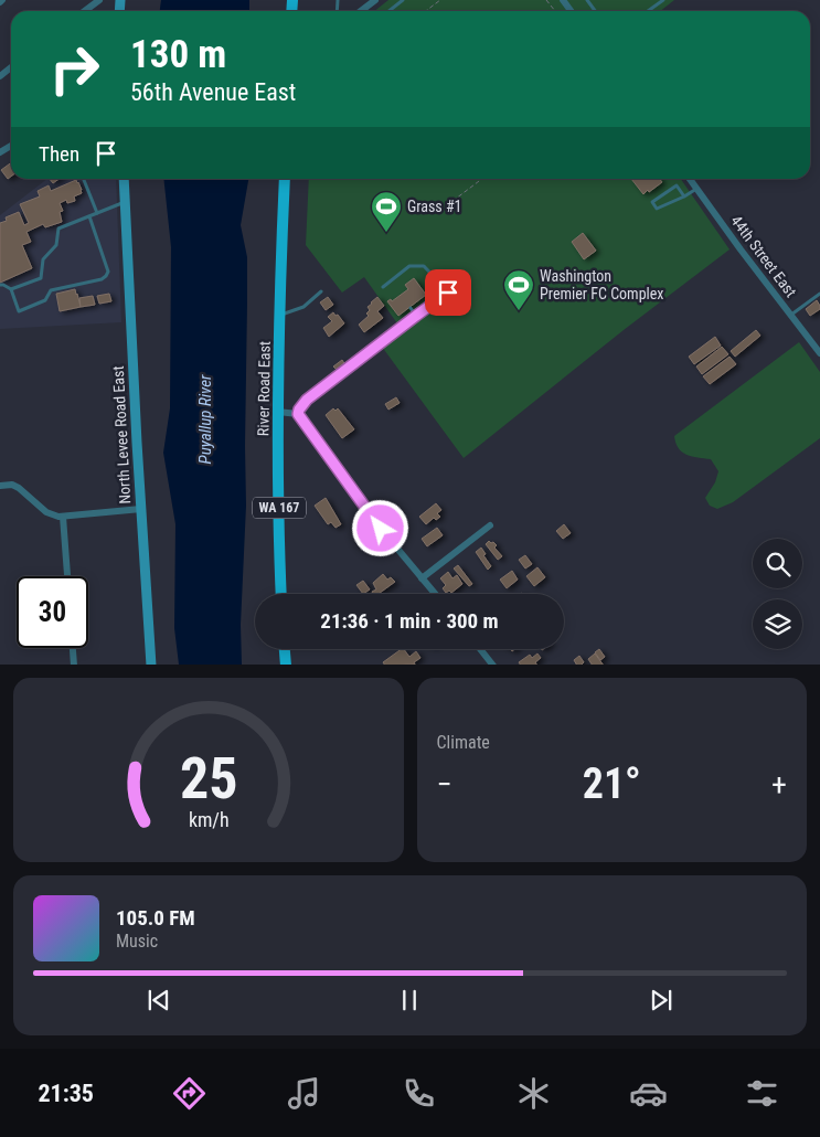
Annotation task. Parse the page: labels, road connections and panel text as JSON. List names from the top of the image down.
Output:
{
  "streets": {
    "main road": ["River Road East", "WA 167"],
    "street": ["44th Street East", "North Levee Road East"]
  },
  "water": ["Puyallup River"],
  "places": {
    "sports": ["Grass #1", "Washington Premier FC Complex"]
  },
  "page": {
    "turn": ["130 m", "56th Avenue East"],
    "then": "Then",
    "limit": "30",
    "trip": "21:36 · 1 min · 300 m",
    "tile": "Climate",
    "heat": ["−", "21°", "+"],
    "song": ["105.0 FM", "Music"],
    "tabs": "21:35",
    "gauge": ["25", "km/h"]
  }
}
